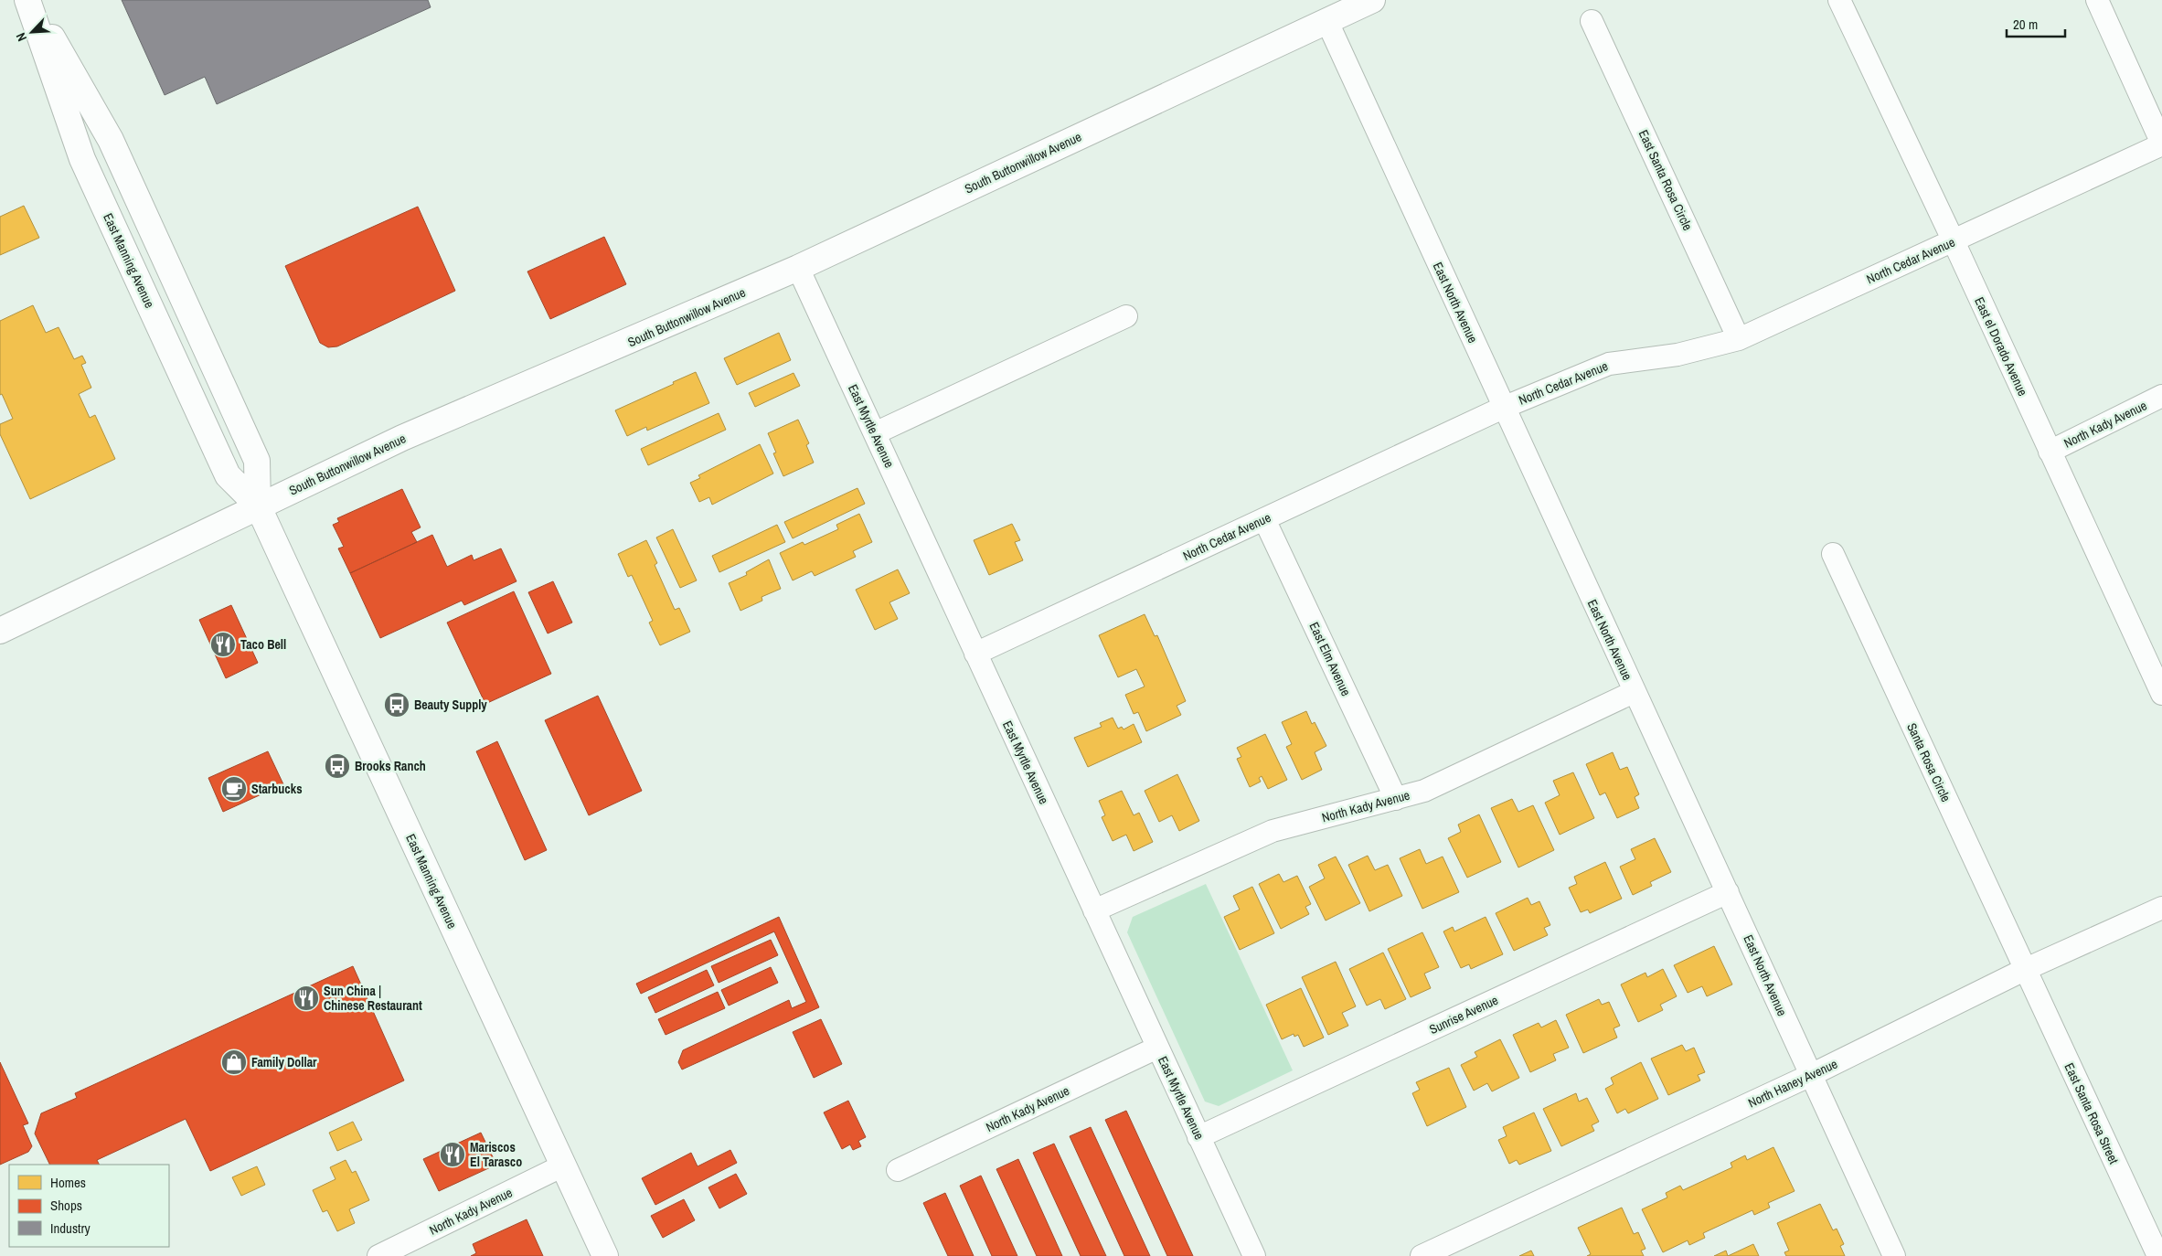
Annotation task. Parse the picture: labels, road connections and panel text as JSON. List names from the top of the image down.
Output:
{
  "streets": {
    "main road": ["South Buttonwillow Avenue", "East Manning Avenue"],
    "street": [
      "East Santa Rosa Circle",
      "North Cedar Avenue",
      "East North Avenue",
      "East el Dorado Avenue",
      "North Kady Avenue",
      "East Myrtle Avenue",
      "East Elm Avenue",
      "Santa Rosa Circle",
      "Sunrise Avenue",
      "North Haney Avenue",
      "East Santa Rosa Street"
    ]
  },
  "crossings": [
    ["South Buttonwillow Avenue", "East Manning Avenue"],
    ["South Buttonwillow Avenue", "East North Avenue"],
    ["South Buttonwillow Avenue", "East Myrtle Avenue"],
    ["East Santa Rosa Circle", "North Cedar Avenue"],
    ["East Manning Avenue", "North Kady Avenue"],
    ["North Cedar Avenue", "East North Avenue"],
    ["North Cedar Avenue", "East el Dorado Avenue"],
    ["North Cedar Avenue", "East Myrtle Avenue"],
    ["North Cedar Avenue", "East Elm Avenue"],
    ["East North Avenue", "North Kady Avenue"],
    ["East North Avenue", "Sunrise Avenue"],
    ["East North Avenue", "North Haney Avenue"],
    ["East el Dorado Avenue", "North Kady Avenue"],
    ["North Kady Avenue", "East Myrtle Avenue"],
    ["North Kady Avenue", "East Elm Avenue"],
    ["East Myrtle Avenue", "Sunrise Avenue"],
    ["Santa Rosa Circle", "North Haney Avenue"],
    ["Santa Rosa Circle", "East Santa Rosa Street"],
    ["North Haney Avenue", "East Santa Rosa Street"]
  ],
  "places": {
    "restaurant": ["Taco Bell", "Sun China | Chinese Restaurant", "Mariscos El Tarasco"],
    "bus stop": ["Beauty Supply", "Brooks Ranch"],
    "cafe": ["Starbucks"],
    "shop": ["Family Dollar"]
  },
  "legend": ["Homes", "Shops", "Industry"],
  "scale_bar": "20 m",
  "north": "bottom left"
}
